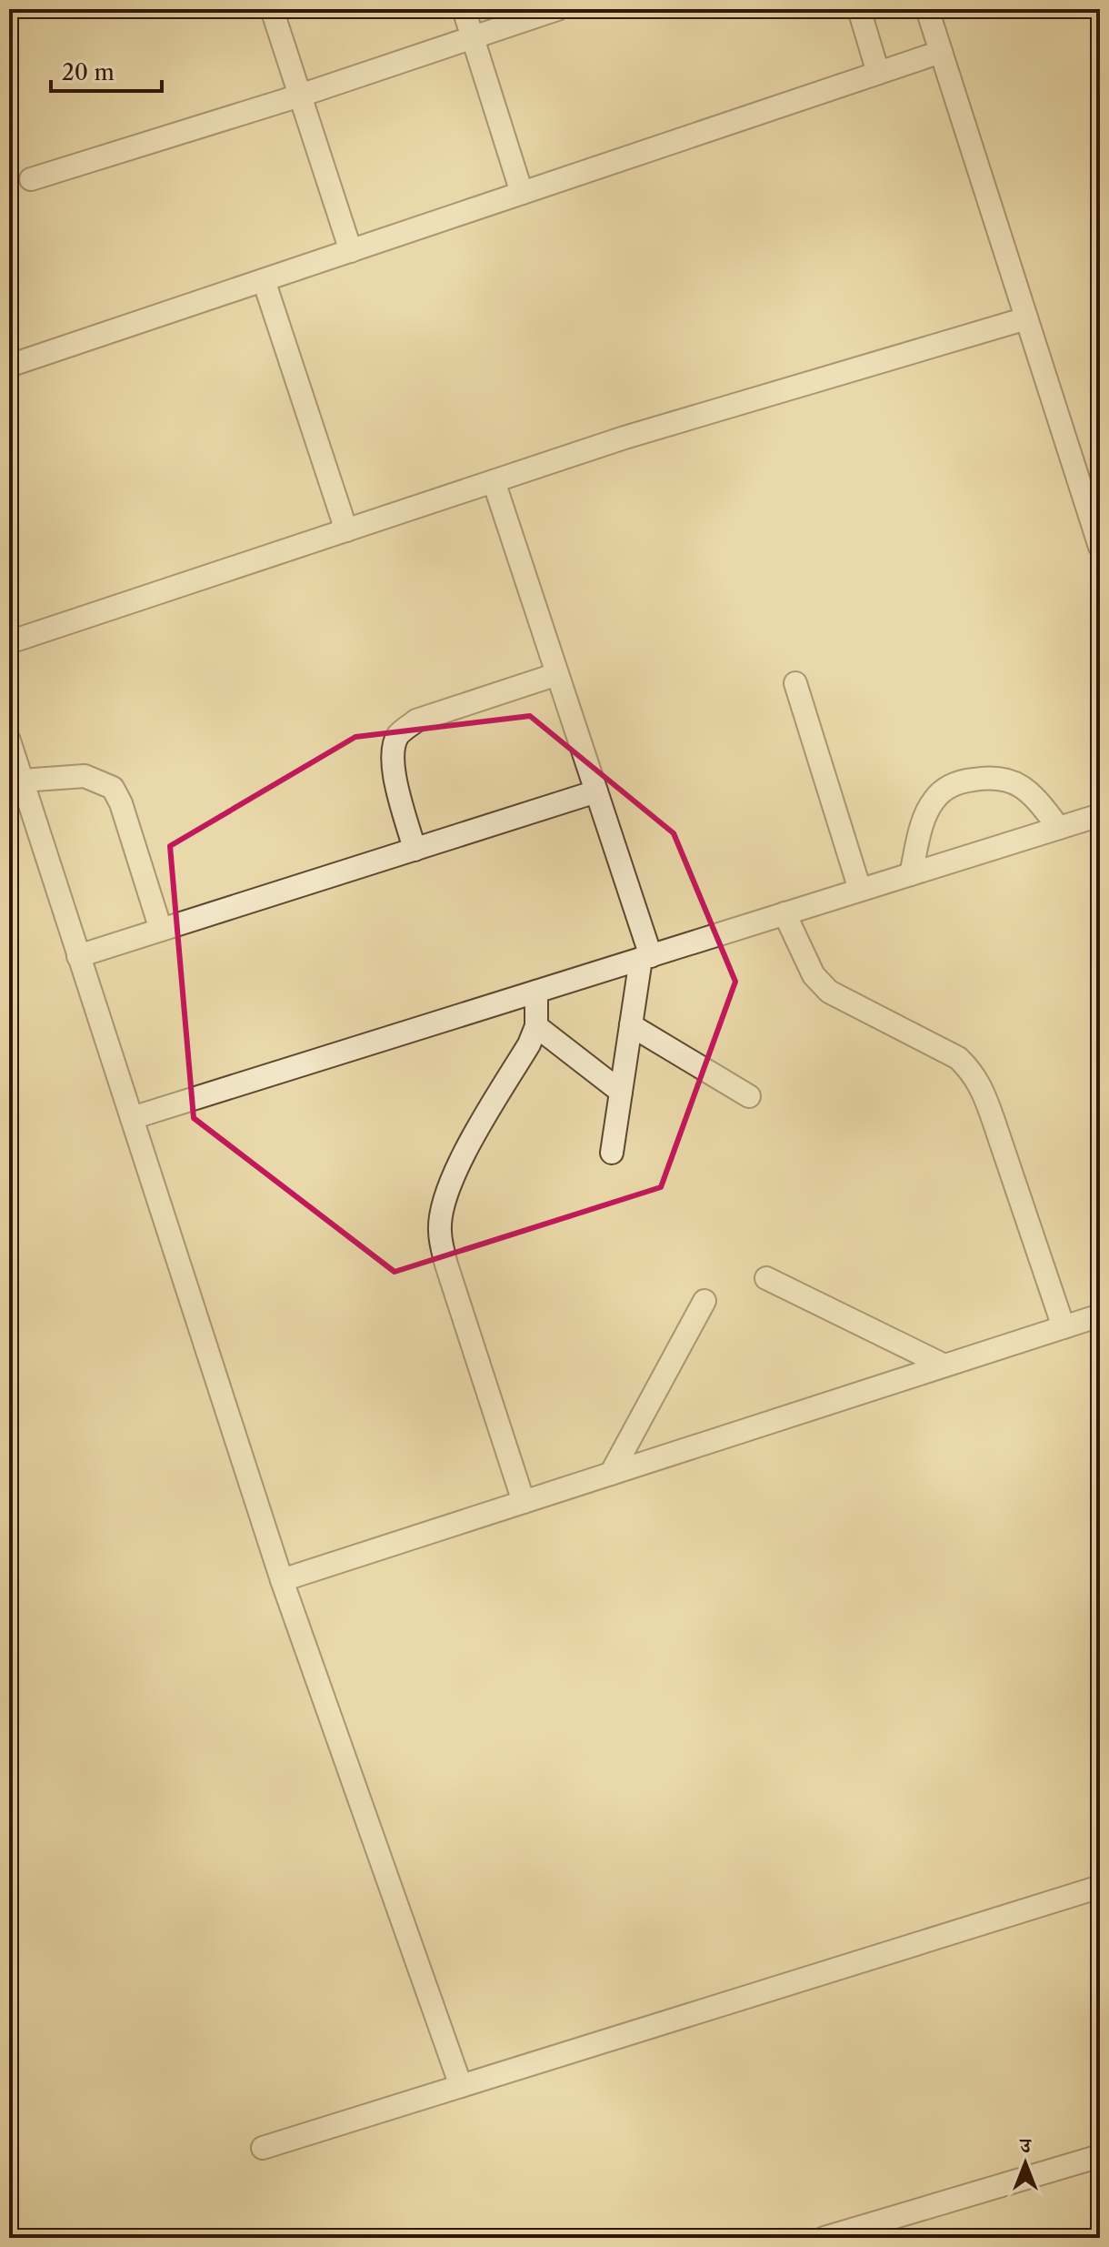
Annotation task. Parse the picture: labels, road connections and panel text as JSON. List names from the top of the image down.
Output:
{
  "scale_bar": "20 m",
  "north": "top"
}
